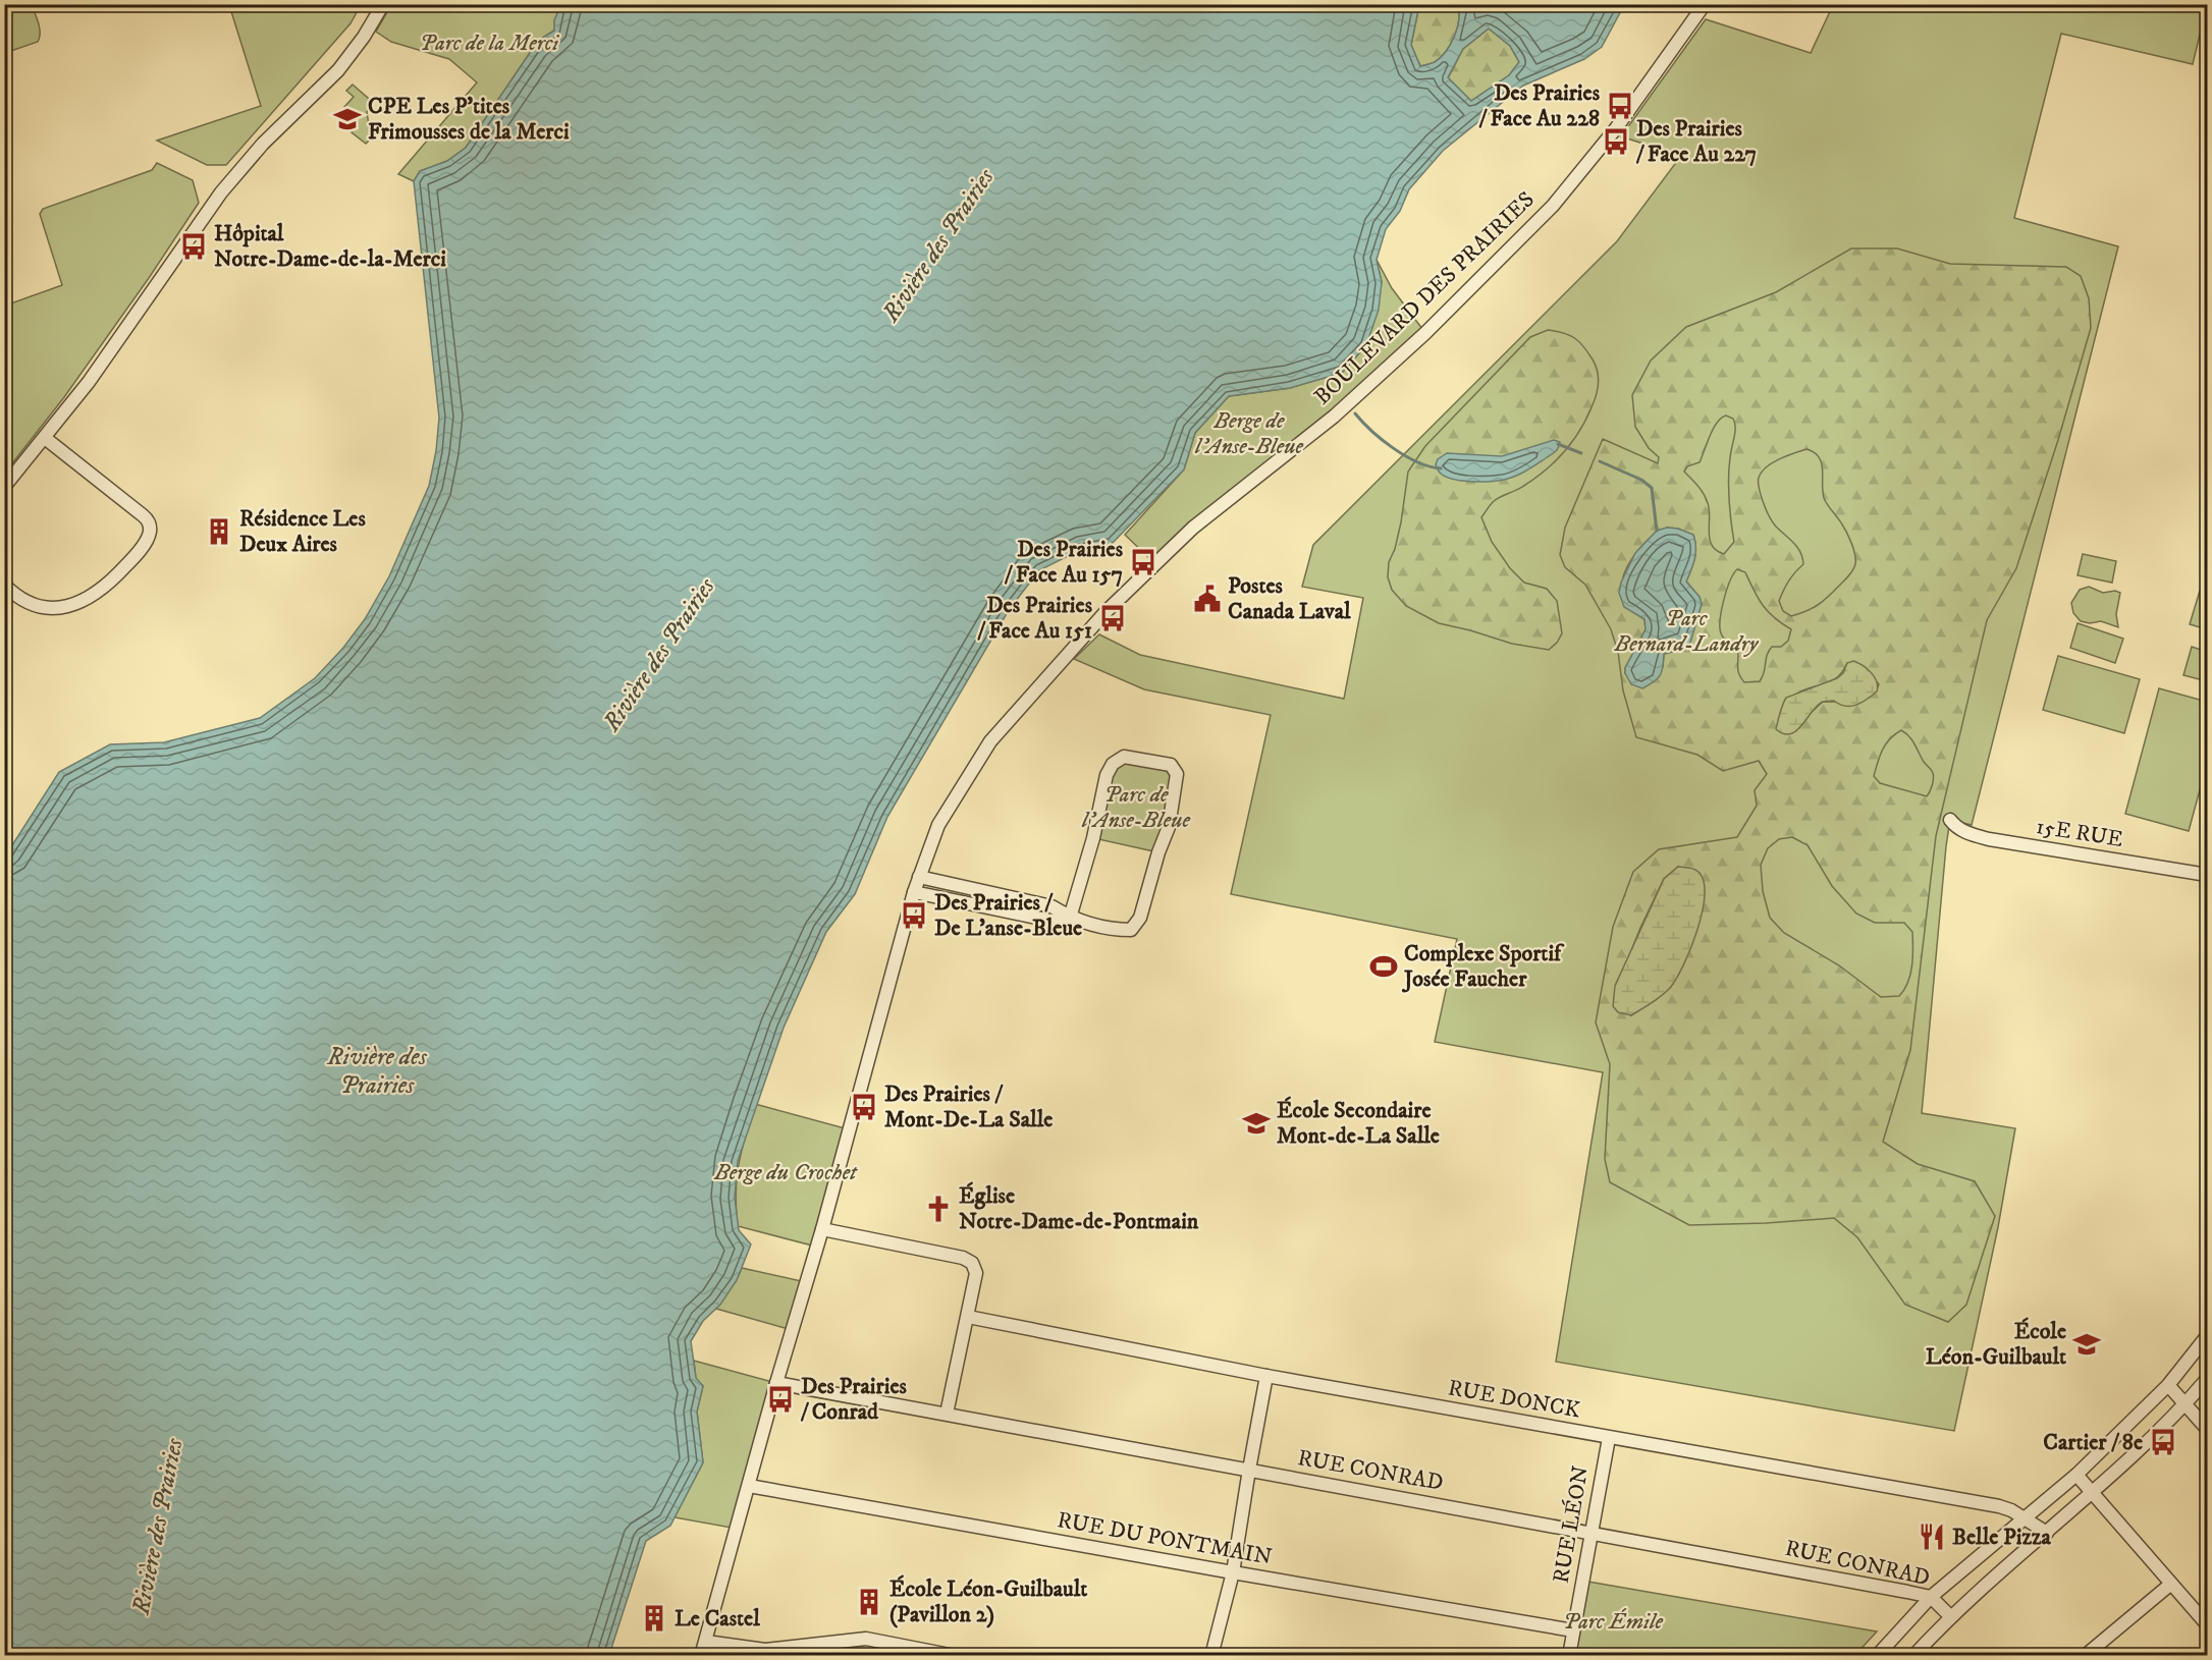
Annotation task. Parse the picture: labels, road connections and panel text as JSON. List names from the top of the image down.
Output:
{
  "streets": {
    "street": [
      "BOULEVARD DES PRAIRIES",
      "15E RUE",
      "RUE DONCK",
      "RUE CONRAD",
      "RUE LÉON",
      "RUE DU PONTMAIN"
    ]
  },
  "crossings": [
    ["BOULEVARD DES PRAIRIES", "RUE CONRAD"],
    ["BOULEVARD DES PRAIRIES", "RUE DU PONTMAIN"],
    ["RUE DONCK", "RUE LÉON"],
    ["RUE CONRAD", "RUE LÉON"],
    ["RUE LÉON", "RUE DU PONTMAIN"]
  ],
  "water": ["Rivière des Prairies"],
  "parks": [
    "Parc de la Merci",
    "Berge de l'Anse-Bleue",
    "Parc Bernard-Landry",
    "Parc de l'Anse-Bleue",
    "Berge du Crochet",
    "Parc Émile"
  ],
  "places": {
    "bus stop": [
      "Des Prairies / Face Au 228",
      "Des Prairies / Face Au 227",
      "Hôpital Notre-Dame-de-la-Merci",
      "Des Prairies / Face Au 157",
      "Des Prairies / Face Au 151",
      "Des Prairies / De L'anse-Bleue",
      "Des Prairies / Mont-De-La Salle",
      "Des Prairies / Conrad",
      "Cartier / 8e"
    ],
    "school or university": ["CPE Les P'tites Frimousses de la Merci", "École Secondaire Mont-de-La Salle", "École Léon-Guilbault"],
    "building": ["Résidence Les Deux Aires", "École Léon-Guilbault (Pavillon 2)", "Le Castel"],
    "public building": ["Postes Canada Laval"],
    "sports": ["Complexe Sportif Josée Faucher"],
    "church": ["Église Notre-Dame-de-Pontmain"],
    "restaurant": ["Belle Pizza"]
  }
}
